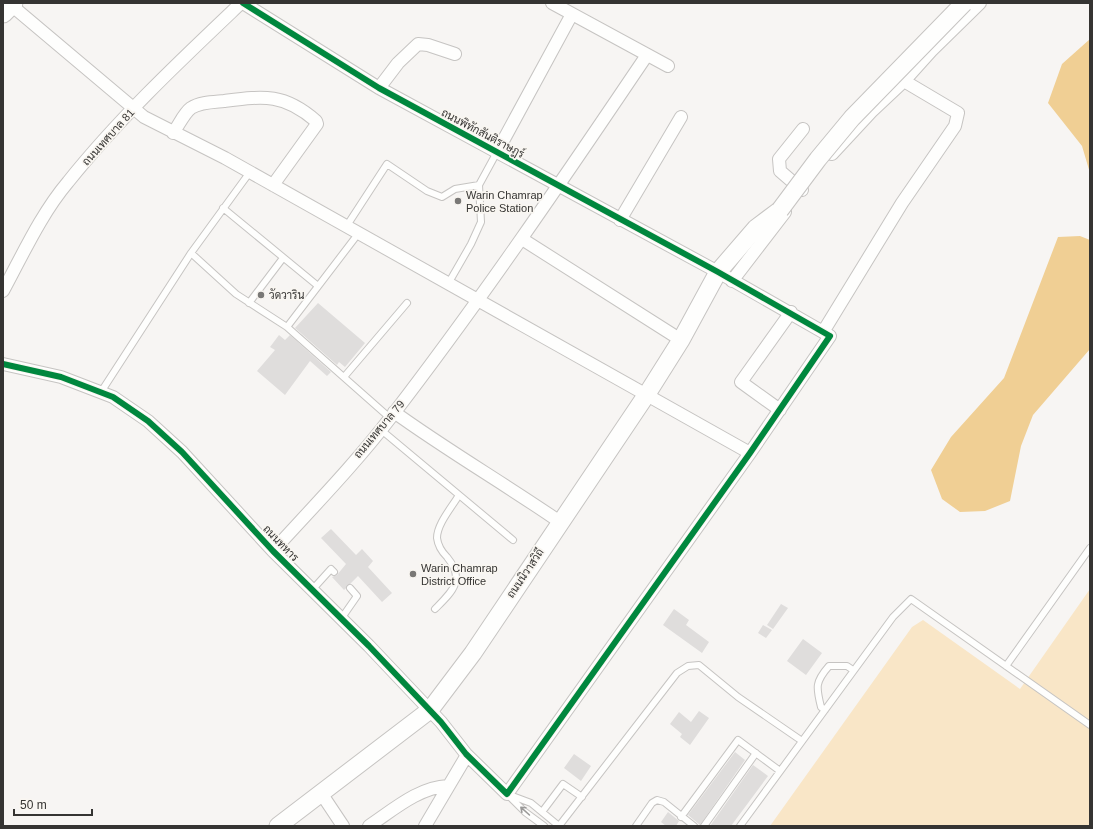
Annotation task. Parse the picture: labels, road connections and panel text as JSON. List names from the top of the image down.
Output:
{
  "streets": {
    "main road": ["ถนนนิวาสวิถี"],
    "street": [
      "ถนนพิทักสันติราษฎร์",
      "ถนนเทศบาล 81",
      "ถนนเทศบาล 79",
      "ถนนทหาร"
    ]
  },
  "crossings": [
    ["ถนนพิทักสันติราษฎร์", "ถนนเทศบาล 81"],
    ["ถนนพิทักสันติราษฎร์", "ถนนเทศบาล 79"],
    ["ถนนพิทักสันติราษฎร์", "ถนนนิวาสวิถี"],
    ["ถนนเทศบาล 79", "ถนนทหาร"],
    ["ถนนทหาร", "ถนนนิวาสวิถี"]
  ],
  "places": ["Warin Chamrap Police Station", "วัดวาริน", "Warin Chamrap District Office"],
  "scale_bar": "50 m"
}
